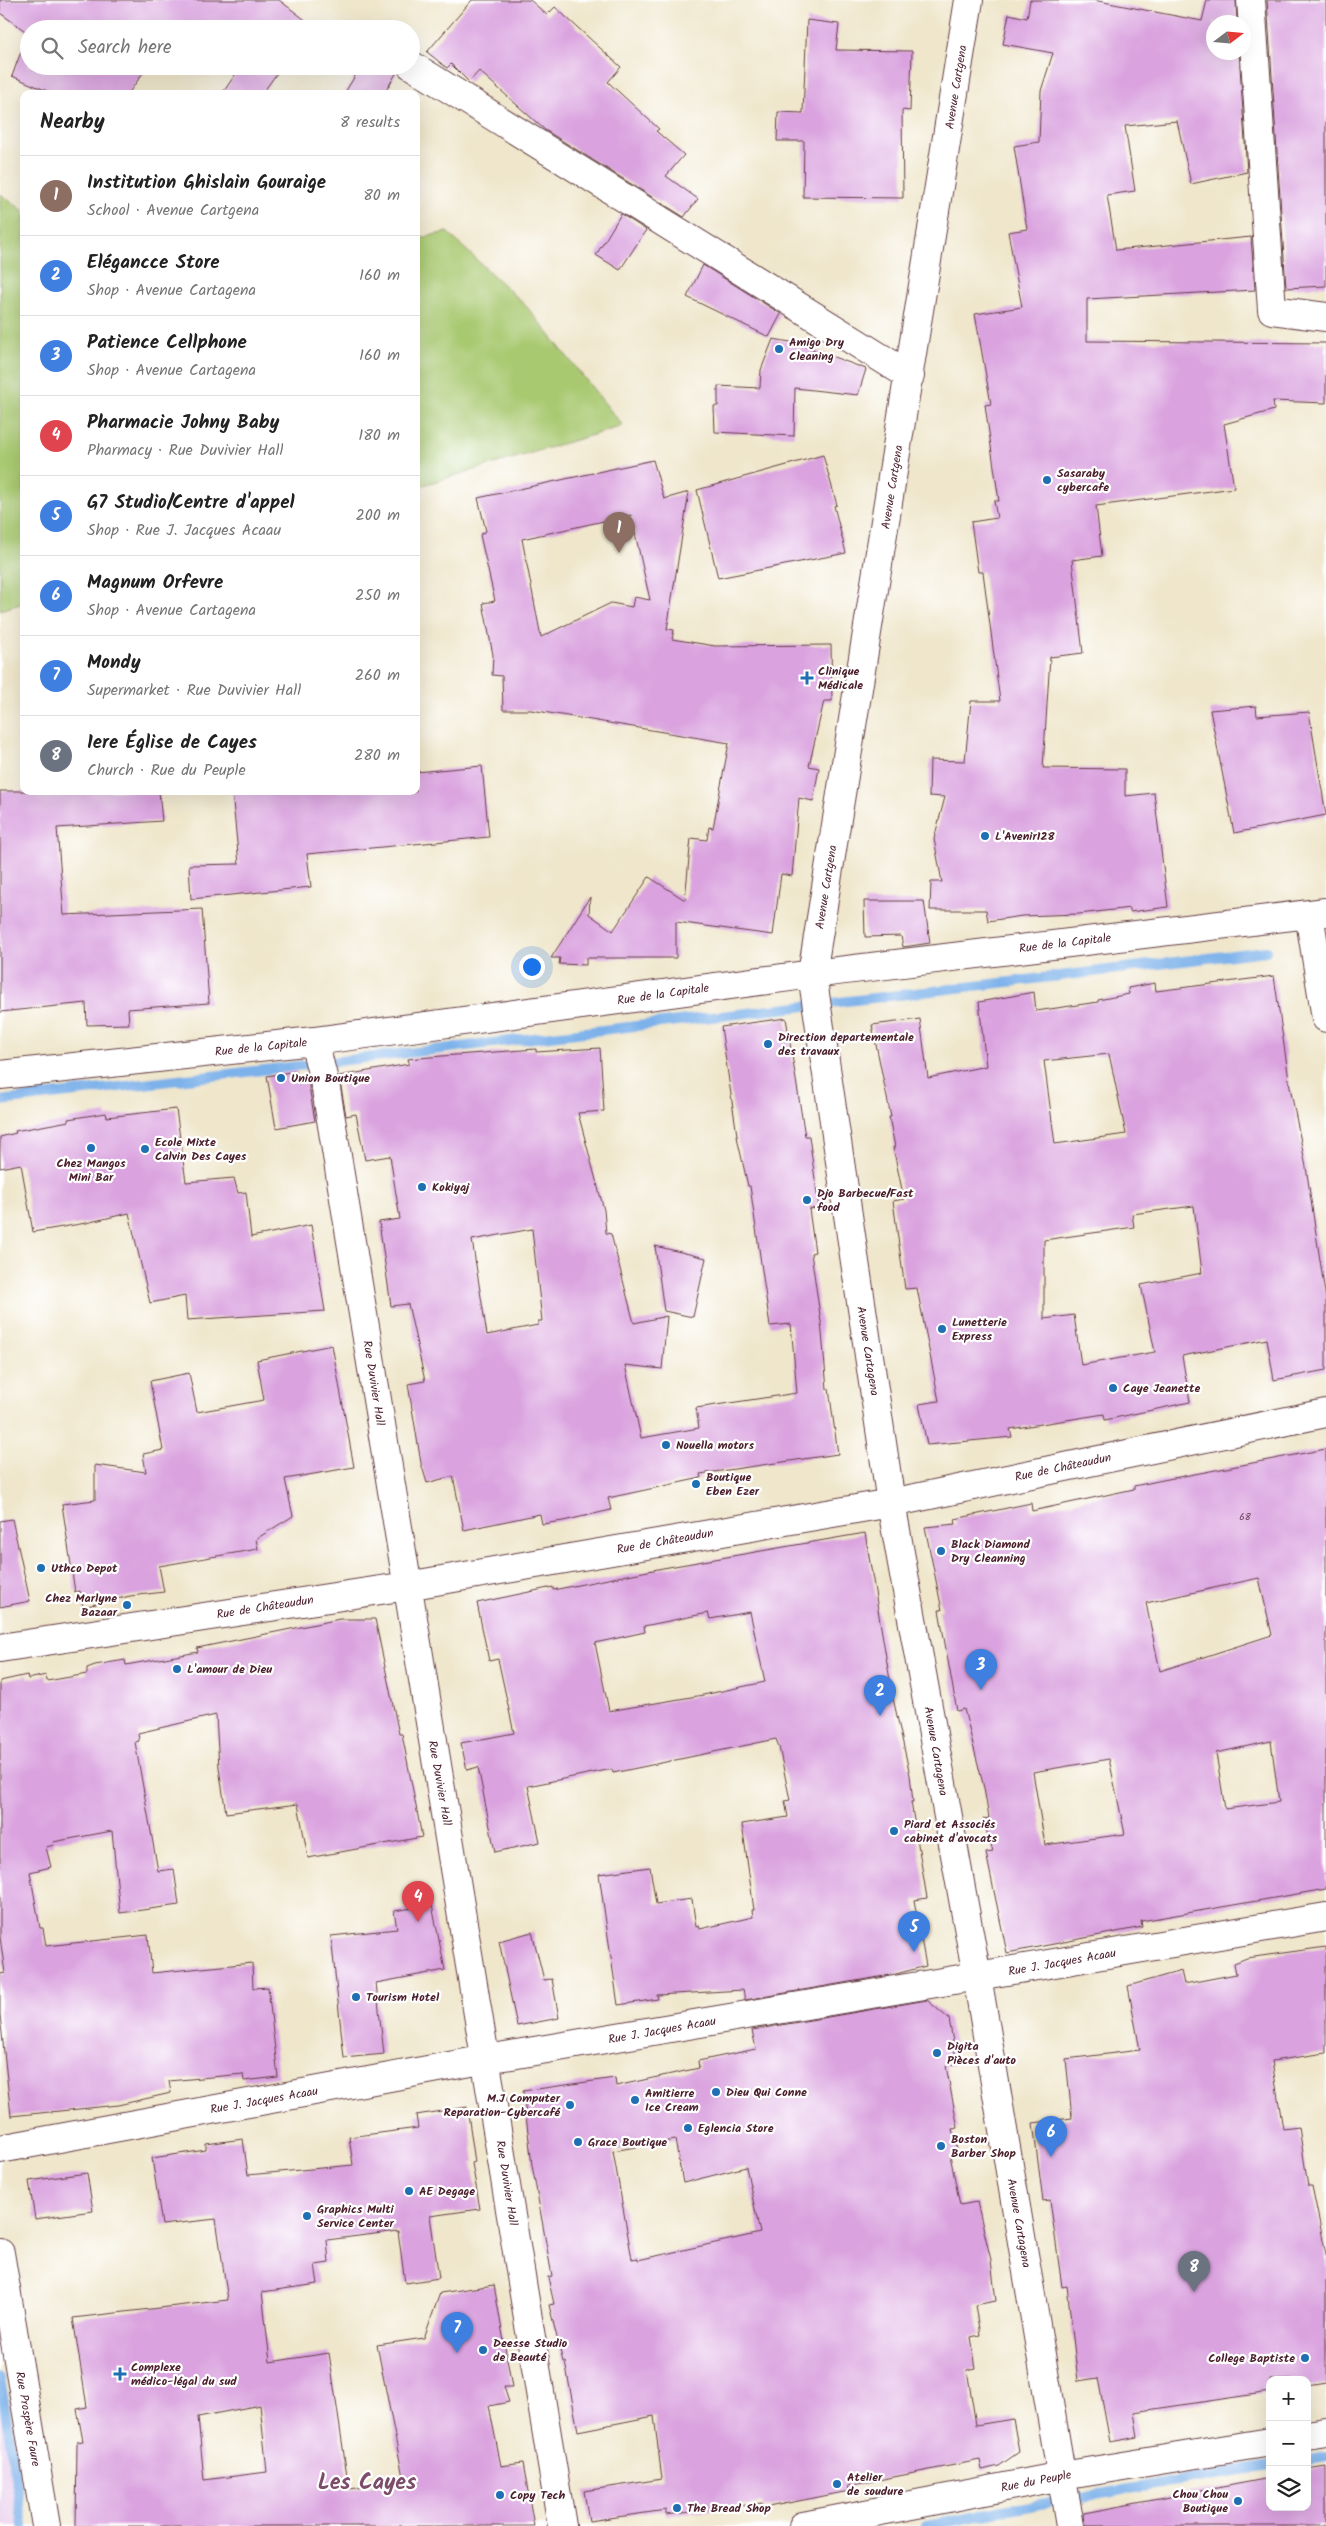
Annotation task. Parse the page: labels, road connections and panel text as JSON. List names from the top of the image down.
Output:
{
  "streets": {
    "street": [
      "Avenue Cartgena",
      "Rue de la Capitale",
      "Avenue Cartagena",
      "Rue Duvivier Hall",
      "Rue de Châteaudun",
      "Rue J. Jacques Acaau",
      "Rue Prospère Faure",
      "Rue du Peuple"
    ]
  },
  "crossings": [
    ["Avenue Cartgena", "Rue de la Capitale"],
    ["Avenue Cartgena", "Avenue Cartagena"],
    ["Rue de la Capitale", "Avenue Cartagena"],
    ["Rue de la Capitale", "Rue Duvivier Hall"],
    ["Avenue Cartagena", "Rue de Châteaudun"],
    ["Avenue Cartagena", "Rue J. Jacques Acaau"],
    ["Avenue Cartagena", "Rue du Peuple"],
    ["Rue Duvivier Hall", "Rue de Châteaudun"],
    ["Rue Duvivier Hall", "Rue J. Jacques Acaau"]
  ],
  "districts": ["Les Cayes"],
  "places": {
    "other": [
      "Amigo Dry Cleaning",
      "Sasaraby cybercafe",
      "L'Avenir128",
      "Direction departementale des travaux",
      "Union Boutique",
      "Chez Mangos Mini Bar",
      "Ecole Mixte Calvin Des Cayes",
      "Kokiyaj",
      "Djo Barbecue/Fast food",
      "Lunetterie Express",
      "Caye Jeanette",
      "Nouella motors",
      "Boutique Eben Ezer",
      "Black Diamond Dry Cleanning",
      "Uthco Depot",
      "Chez Marlyne Bazaar",
      "L'amour de Dieu",
      "Piard et Associés cabinet d'avocats",
      "Tourism Hotel",
      "Digita Pièces d'auto",
      "Dieu Qui Conne",
      "Amitierre Ice Cream",
      "M.J Computer Reparation-Cybercafé",
      "Eglencia Store",
      "Grace Boutique",
      "Boston Barber Shop",
      "AE Degage",
      "Graphics Multi Service Center",
      "Deesse Studio de Beauté",
      "College Baptiste",
      "Atelier de soudure",
      "Copy Tech",
      "Chou Chou Boutique",
      "The Bread Shop"
    ],
    "health": ["Clinique Médicale", "Complexe médico-légal du sud"]
  },
  "house_numbers": ["68"],
  "north": "right",
  "page": {
    "search": "Search here",
    "heading": ["Nearby", "8 results"],
    "list": [
      {
        "mark": "1",
        "name": "Institution Ghislain Gouraige",
        "note": "School · Avenue Cartgena",
        "value": "80 m"
      },
      {
        "mark": "2",
        "name": "Elégancce Store",
        "note": "Shop · Avenue Cartagena",
        "value": "160 m"
      },
      {
        "mark": "3",
        "name": "Patience Cellphone",
        "note": "Shop · Avenue Cartagena",
        "value": "160 m"
      },
      {
        "mark": "4",
        "name": "Pharmacie Johny Baby",
        "note": "Pharmacy · Rue Duvivier Hall",
        "value": "180 m"
      },
      {
        "mark": "5",
        "name": "G7 Studio/Centre d'appel",
        "note": "Shop · Rue J. Jacques Acaau",
        "value": "200 m"
      },
      {
        "mark": "6",
        "name": "Magnum Orfevre",
        "note": "Shop · Avenue Cartagena",
        "value": "250 m"
      },
      {
        "mark": "7",
        "name": "Mondy",
        "note": "Supermarket · Rue Duvivier Hall",
        "value": "260 m"
      },
      {
        "mark": "8",
        "name": "1ere Église de Cayes",
        "note": "Church · Rue du Peuple",
        "value": "280 m"
      }
    ],
    "pins": [
      "1",
      "3",
      "2",
      "4",
      "5",
      "6",
      "8",
      "7"
    ],
    "map_buttons": ["+", "−"]
  }
}
